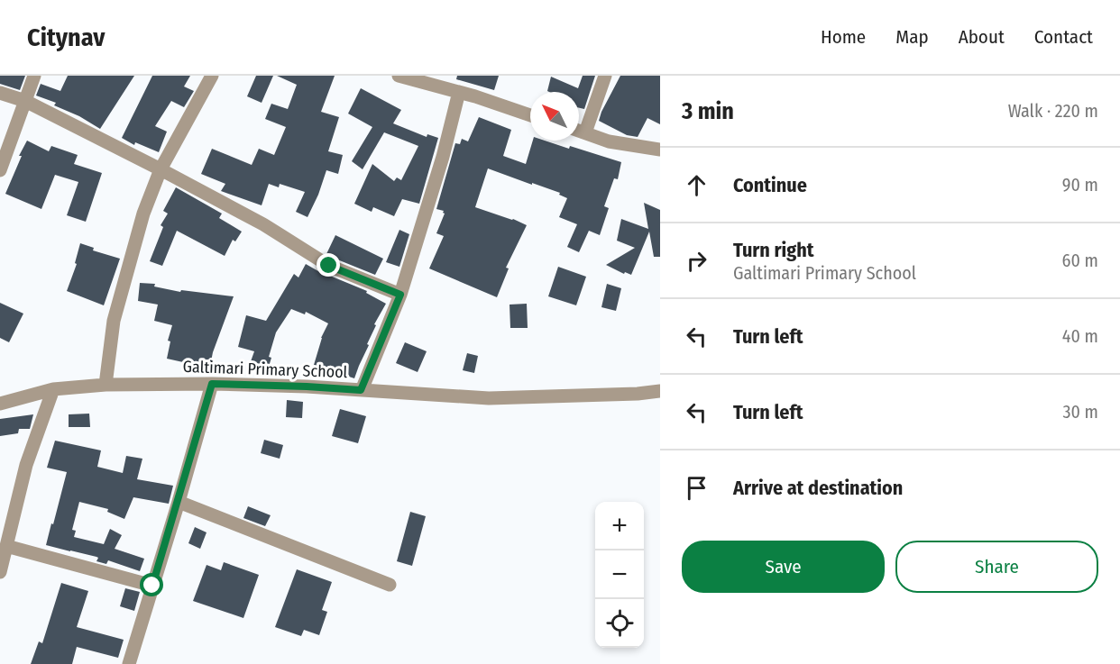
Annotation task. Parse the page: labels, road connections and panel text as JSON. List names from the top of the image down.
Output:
{
  "streets": {
    "street": ["Galtimari Primary School"]
  },
  "north": "top left",
  "page": {
    "header": "Citynav",
    "nav": [
      "Home",
      "Map",
      "About",
      "Contact"
    ],
    "heading": ["3 min", "Walk · 220 m"],
    "list": [
      ["Continue", "90 m"],
      ["Turn right", "Galtimari Primary School", "60 m"],
      ["Turn left", "40 m"],
      ["Turn left", "30 m"],
      "Arrive at destination"
    ],
    "map_buttons": ["+", "−"],
    "buttons": ["Save", "Share"]
  }
}
